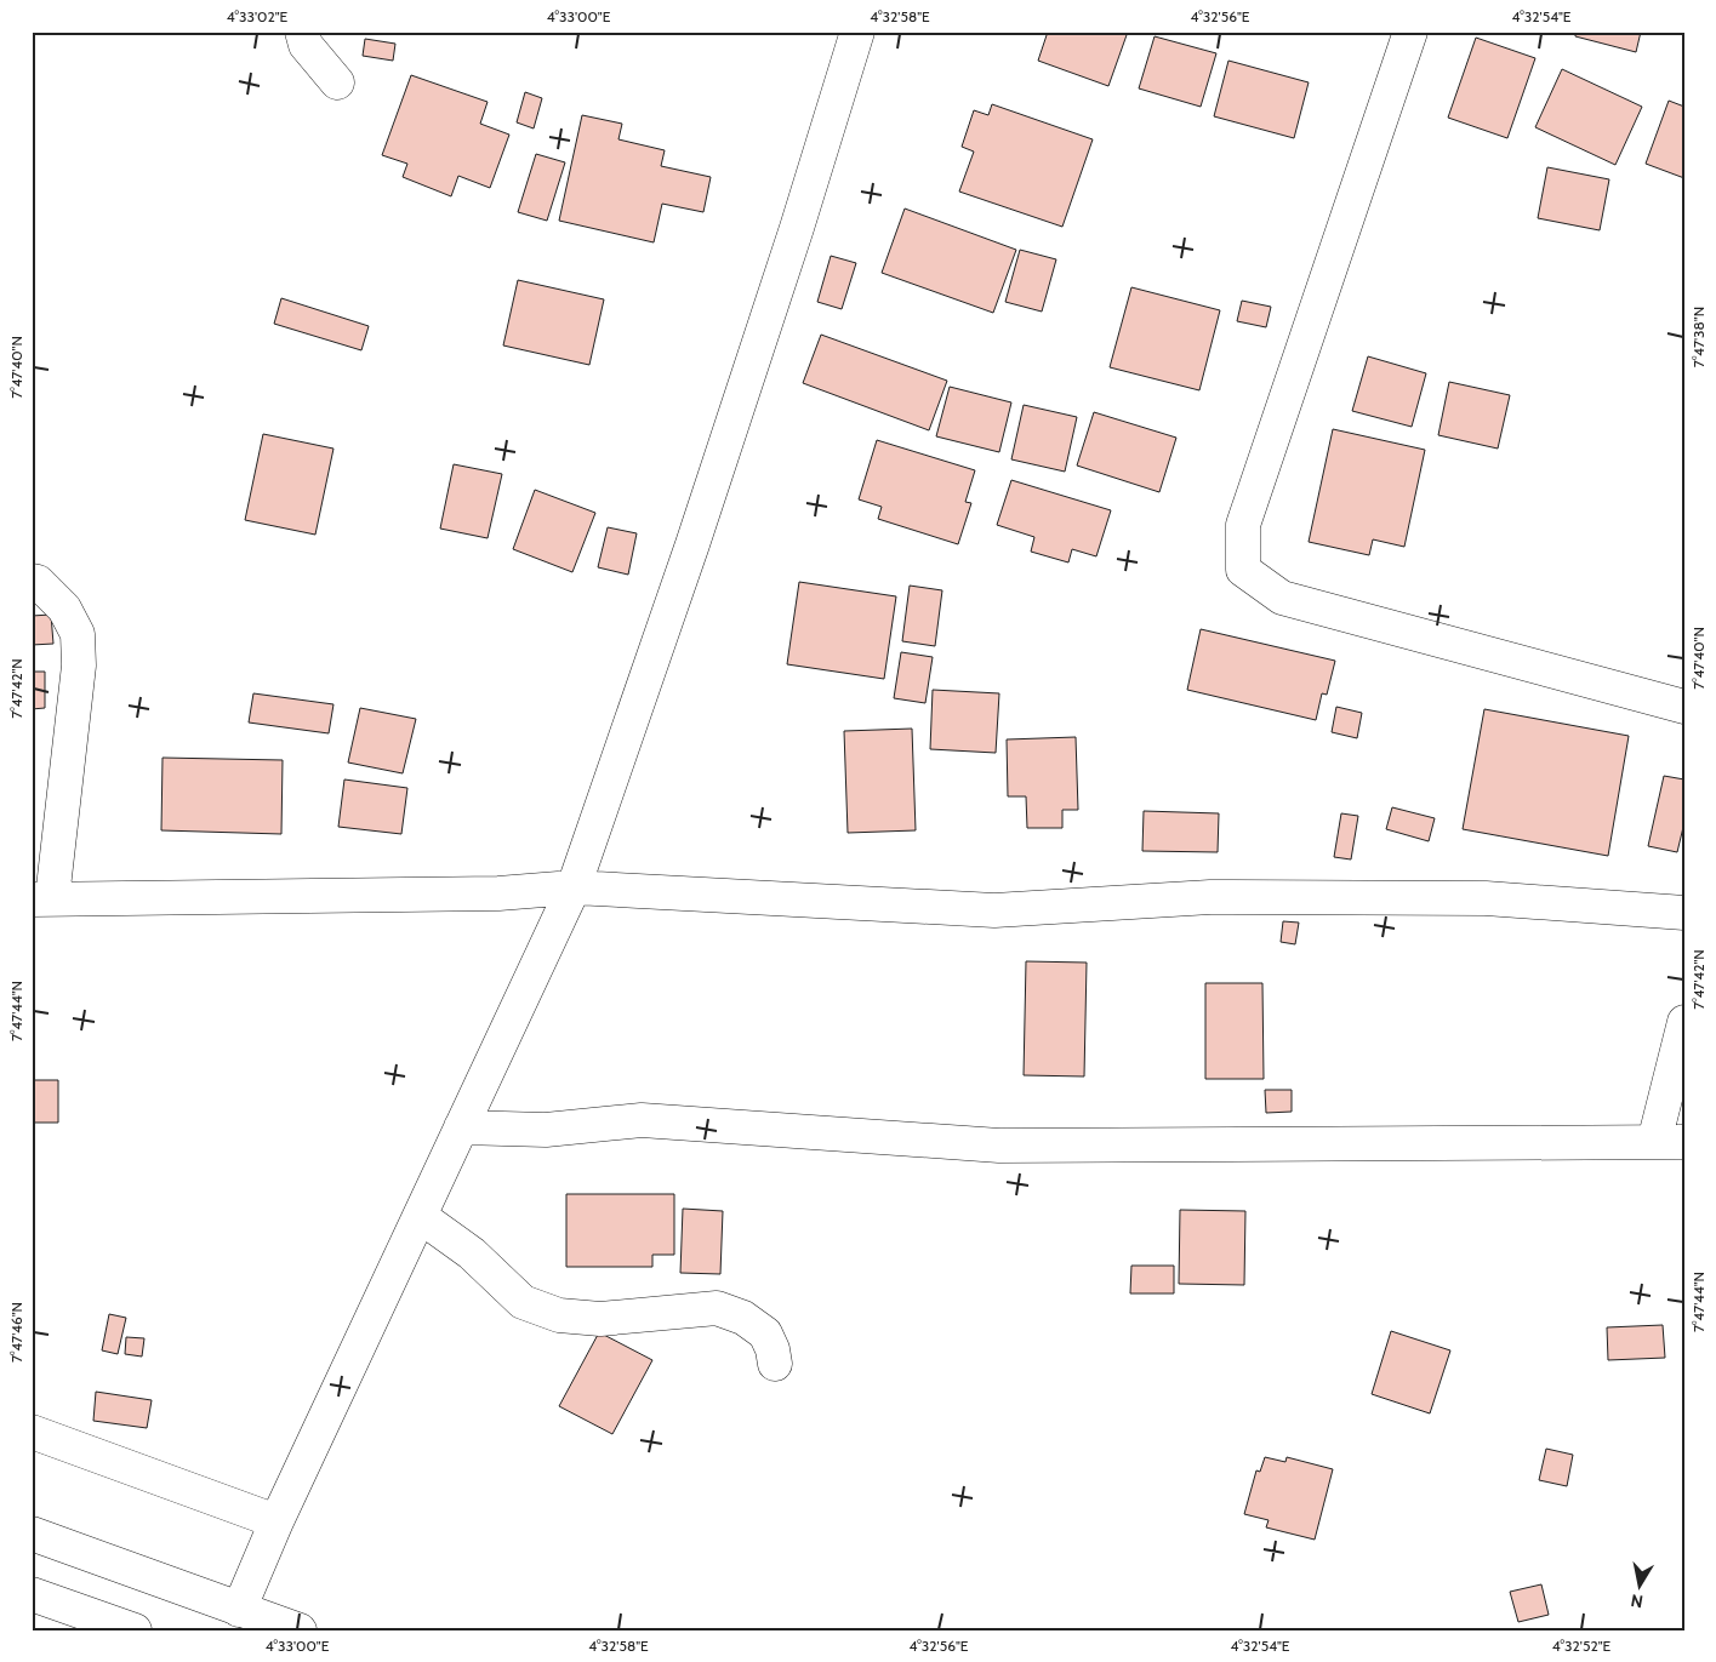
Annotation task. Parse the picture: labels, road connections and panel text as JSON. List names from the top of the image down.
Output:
{
  "north": "bottom",
  "coordinates": [
    "4°33'02\"E",
    "4°33'00\"E",
    "4°32'58\"E",
    "4°32'56\"E",
    "4°32'54\"E",
    "7°47'38\"N",
    "7°47'40\"N",
    "7°47'42\"N",
    "7°47'44\"N",
    "7°47'46\"N",
    "4°32'52\"E"
  ]
}
